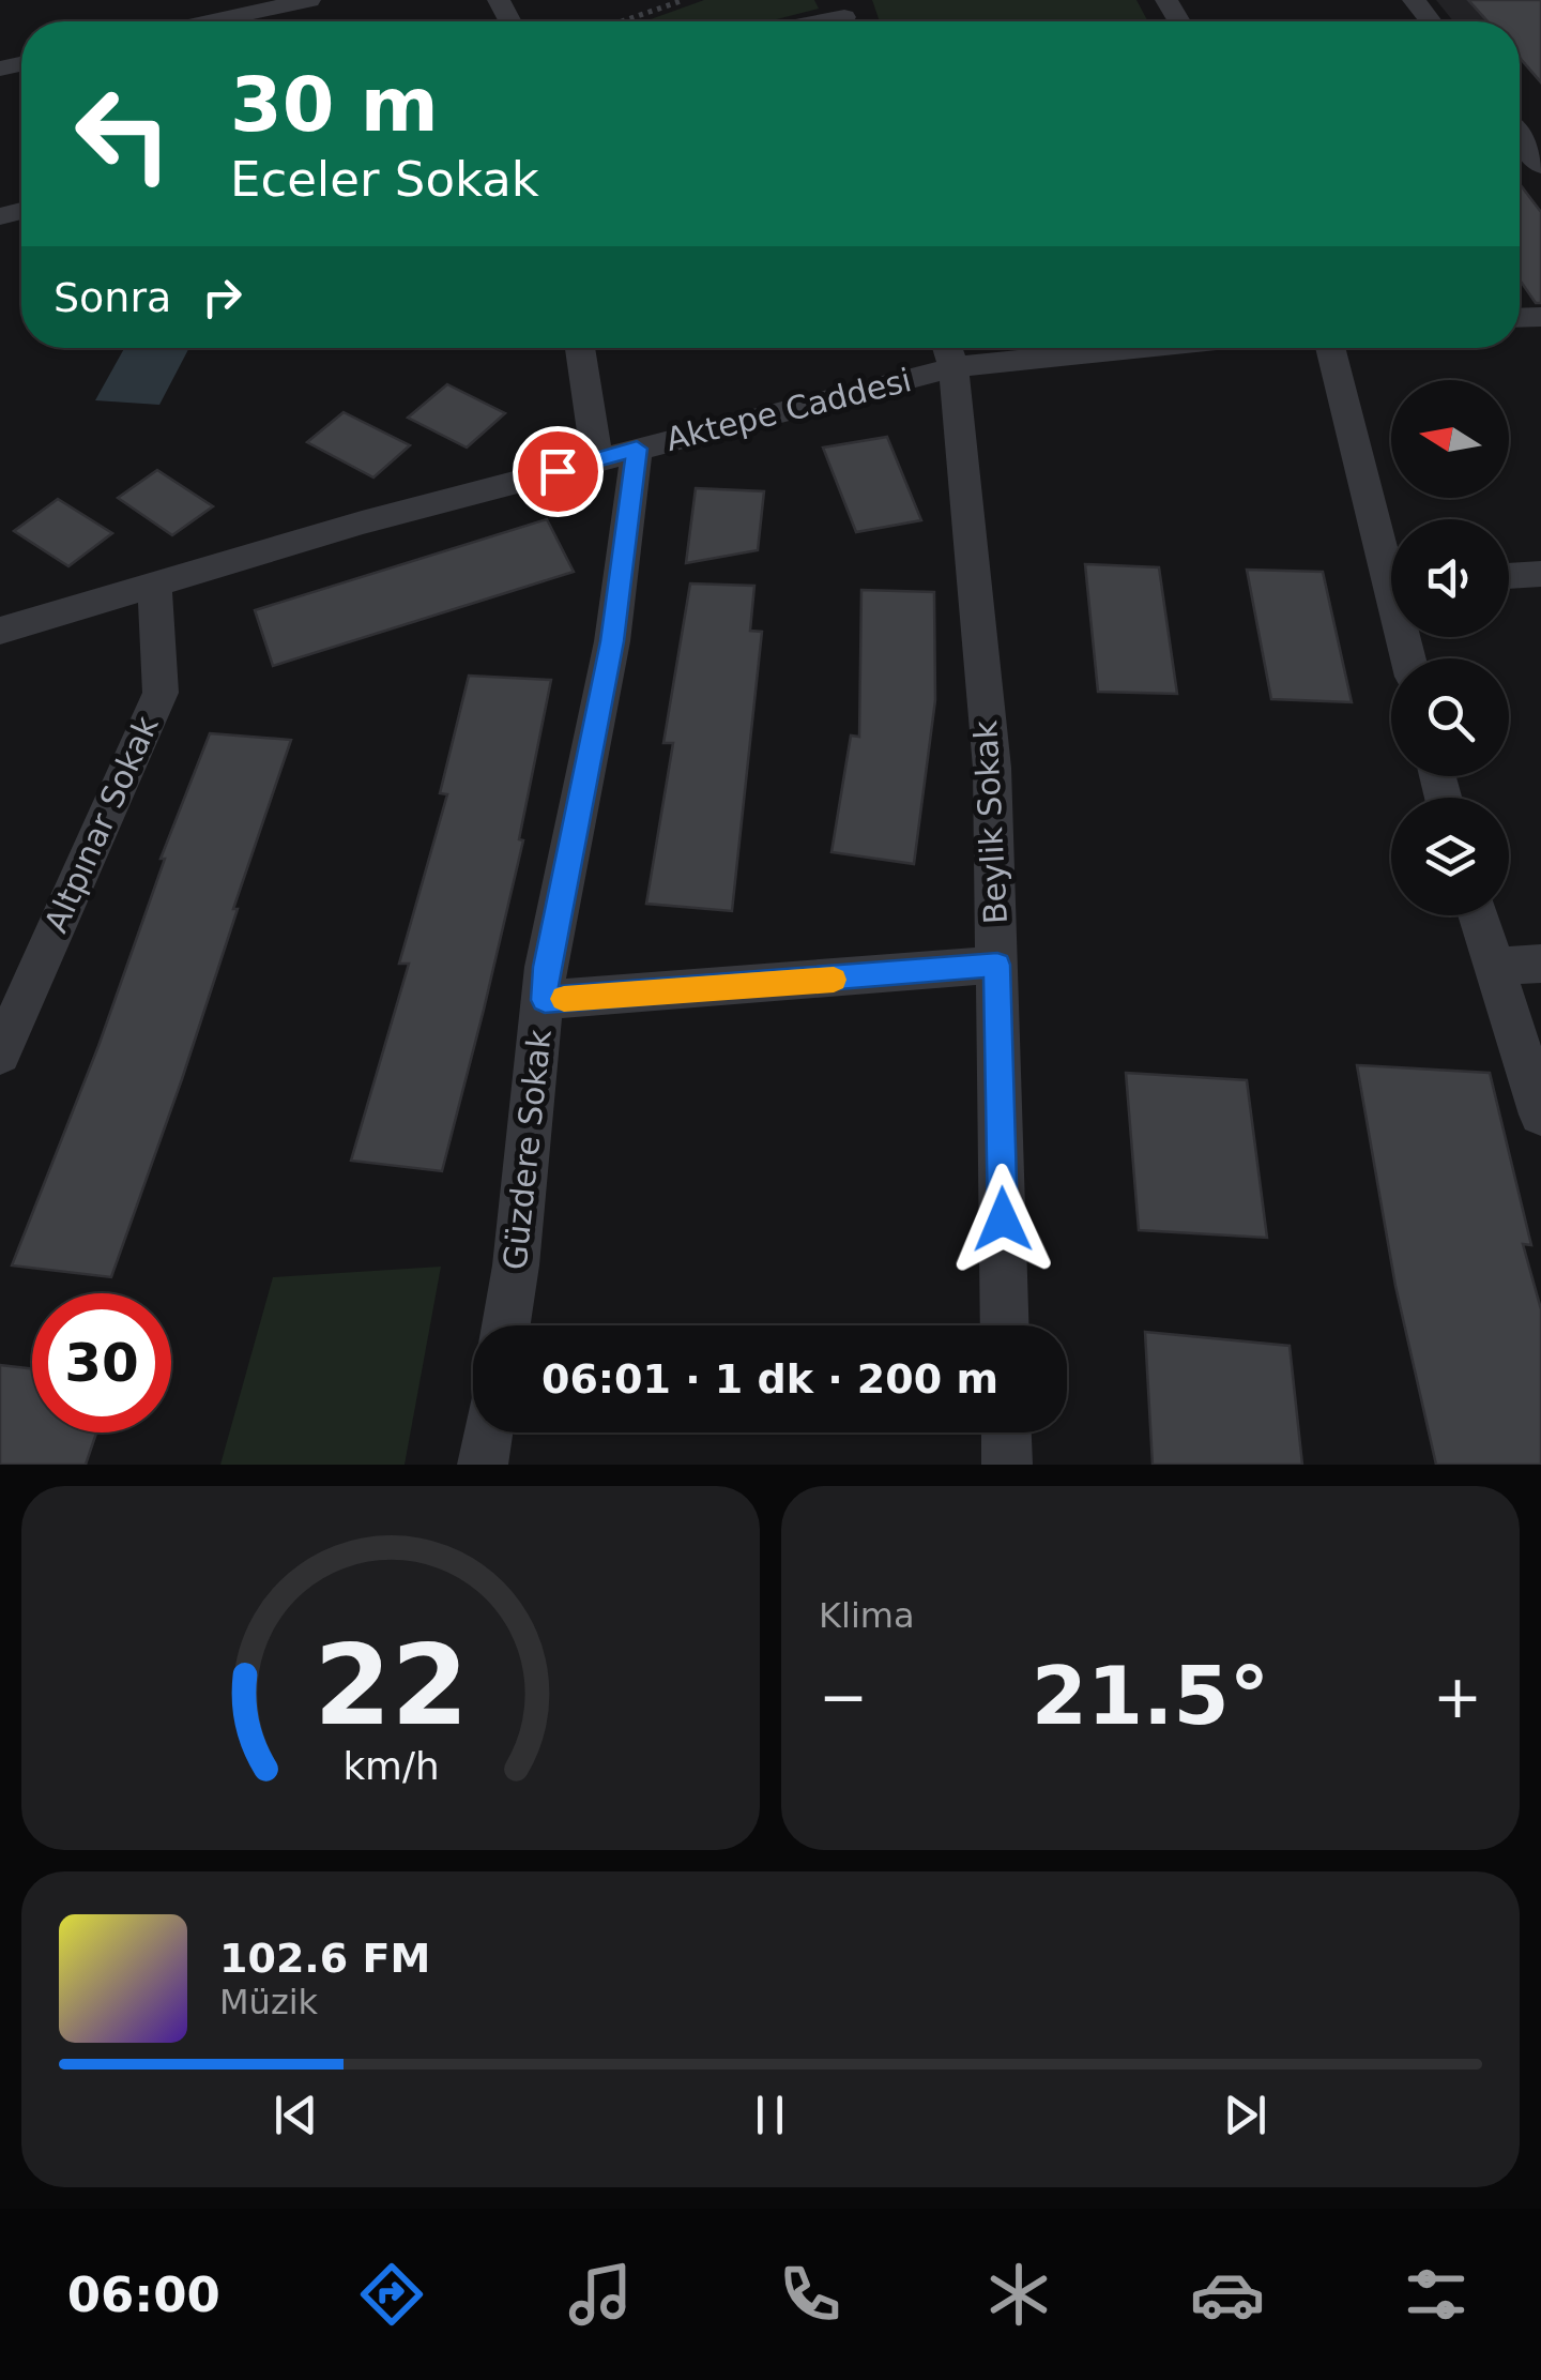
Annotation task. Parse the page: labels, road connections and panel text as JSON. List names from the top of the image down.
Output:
{
  "streets": {
    "street": [
      "Aktepe Caddesi",
      "Beylik Sokak",
      "Altpınar Sokak",
      "Güzdere Sokak"
    ]
  },
  "crossings": [
    ["Aktepe Caddesi", "Beylik Sokak"],
    ["Aktepe Caddesi", "Altpınar Sokak"],
    ["Aktepe Caddesi", "Güzdere Sokak"]
  ],
  "north": "left",
  "page": {
    "turn": ["30 m", "Eceler Sokak"],
    "then": "Sonra",
    "limit": "30",
    "trip": "06:01 · 1 dk · 200 m",
    "tile": "Klima",
    "heat": ["−", "21.5°", "+"],
    "song": ["102.6 FM", "Müzik"],
    "tabs": "06:00",
    "gauge": ["22", "km/h"]
  }
}
